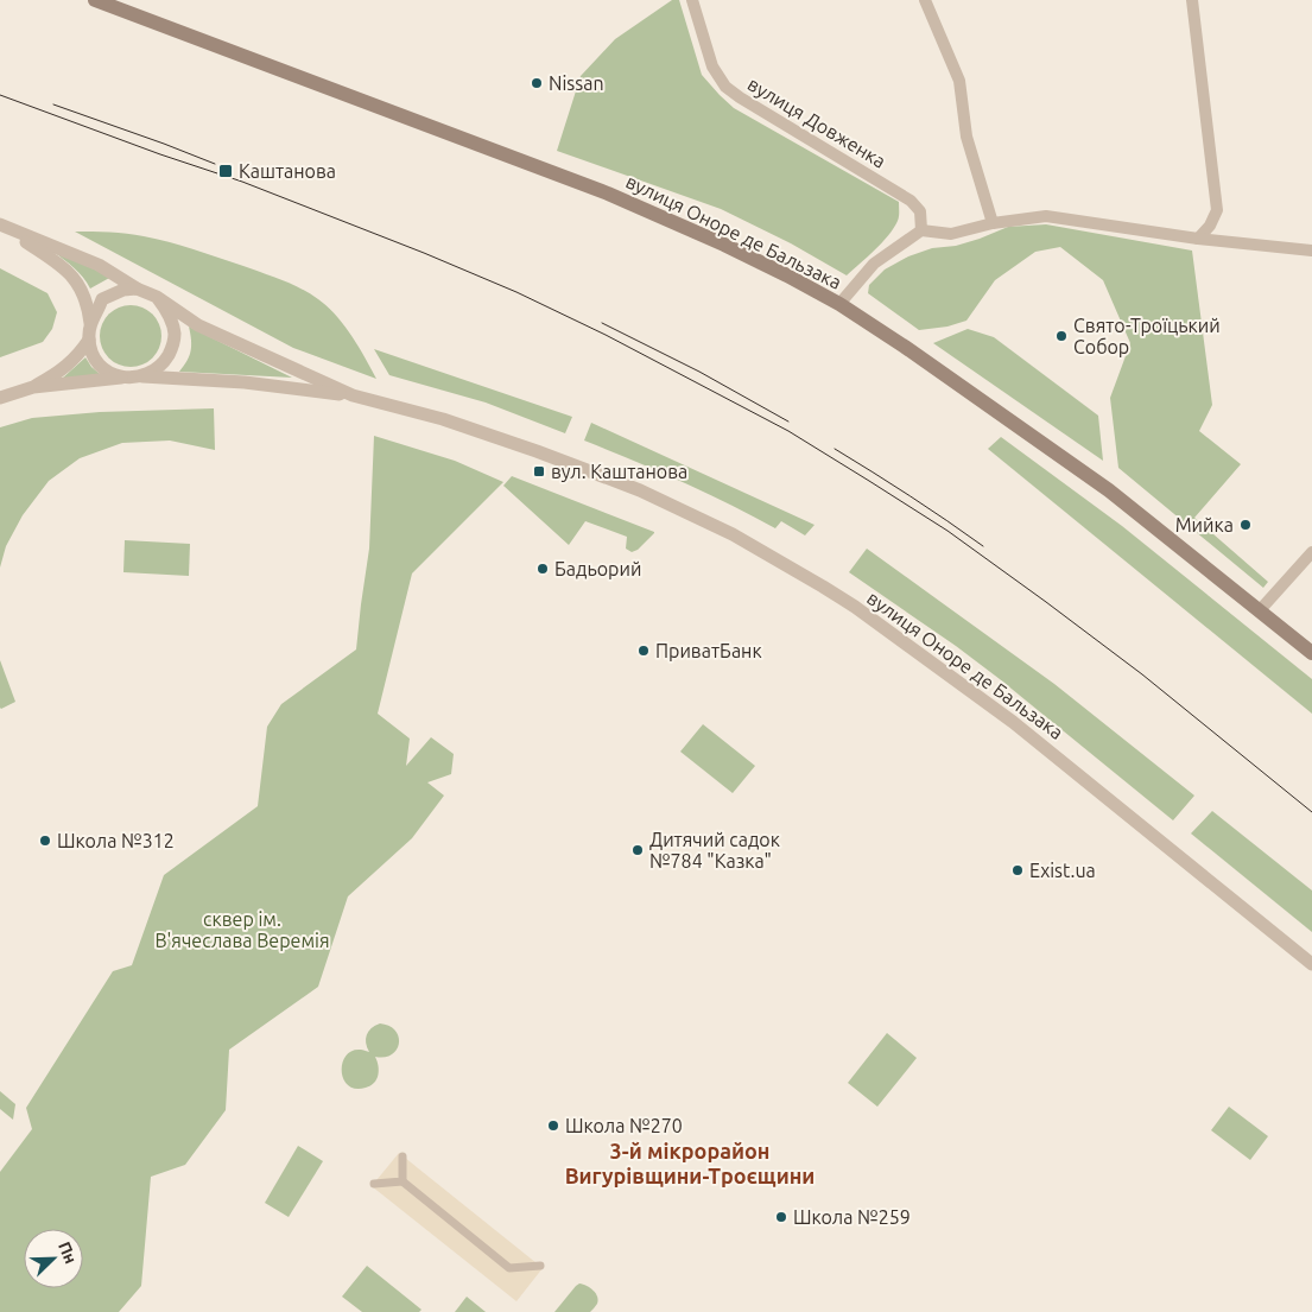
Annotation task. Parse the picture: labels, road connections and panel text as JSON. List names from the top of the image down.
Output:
{
  "streets": {
    "main road": ["вулиця Оноре де Бальзака"],
    "street": ["вулиця Довженка"]
  },
  "districts": ["3-й мікрорайон Вигурівщини-Троєщини"],
  "parks": ["сквер ім. В'ячеслава Веремія"],
  "places": {
    "other": [
      "Nissan",
      "Свято-Троїцький Собор",
      "Мийка",
      "Бадьорий",
      "ПриватБанк",
      "Школа №312",
      "Дитячий садок №784 \"Казка\"",
      "Exist.ua",
      "Школа №270",
      "Школа №259"
    ],
    "transit": ["Каштанова", "вул. Каштанова"]
  },
  "north": "top right"
}
